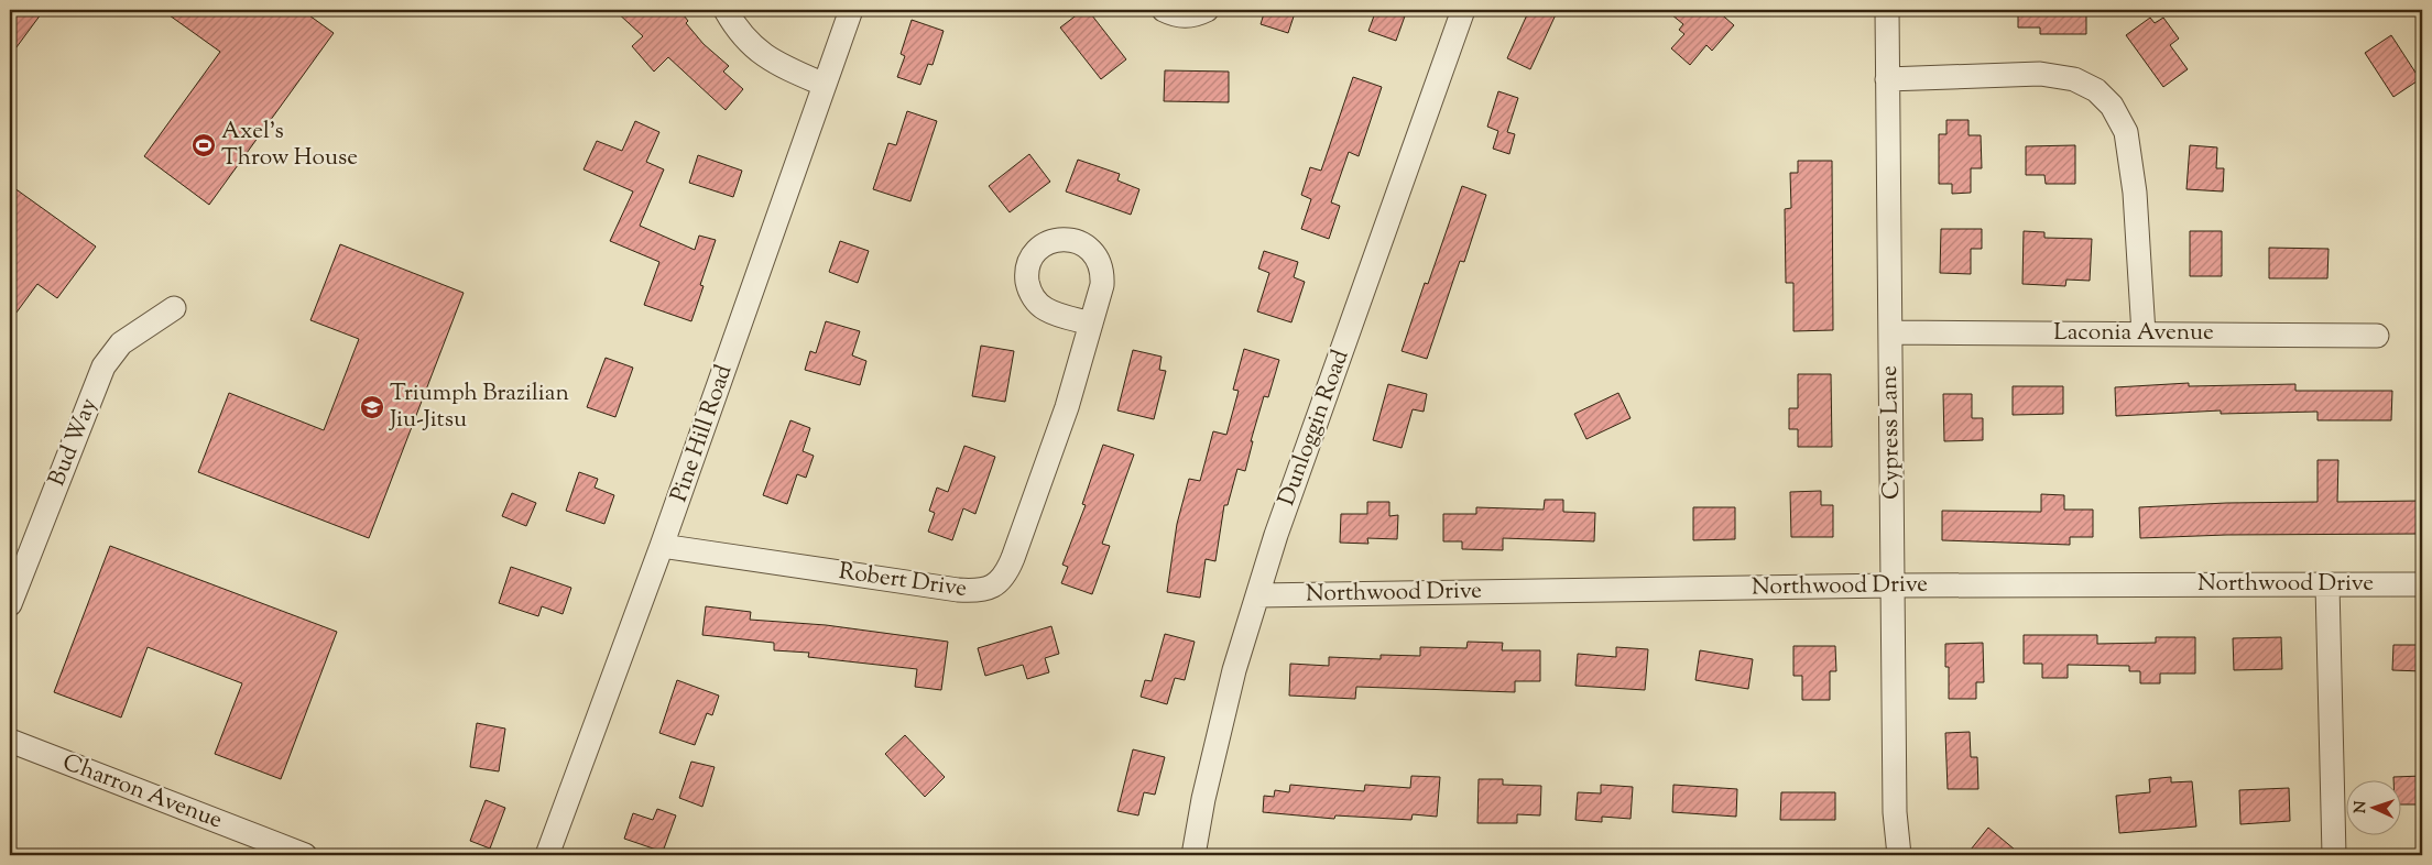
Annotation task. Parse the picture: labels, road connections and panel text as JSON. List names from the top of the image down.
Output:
{
  "streets": {
    "street": [
      "Laconia Avenue",
      "Dunloggin Road",
      "Cypress Lane",
      "Pine Hill Road",
      "Bud Way",
      "Robert Drive",
      "Northwood Drive",
      "Charron Avenue"
    ]
  },
  "crossings": [
    ["Laconia Avenue", "Cypress Lane"],
    ["Dunloggin Road", "Northwood Drive"],
    ["Cypress Lane", "Northwood Drive"],
    ["Pine Hill Road", "Robert Drive"]
  ],
  "places": {
    "sports": ["Axel's Throw House"],
    "school or university": ["Triumph Brazilian Jiu-Jitsu"]
  },
  "north": "left"
}
